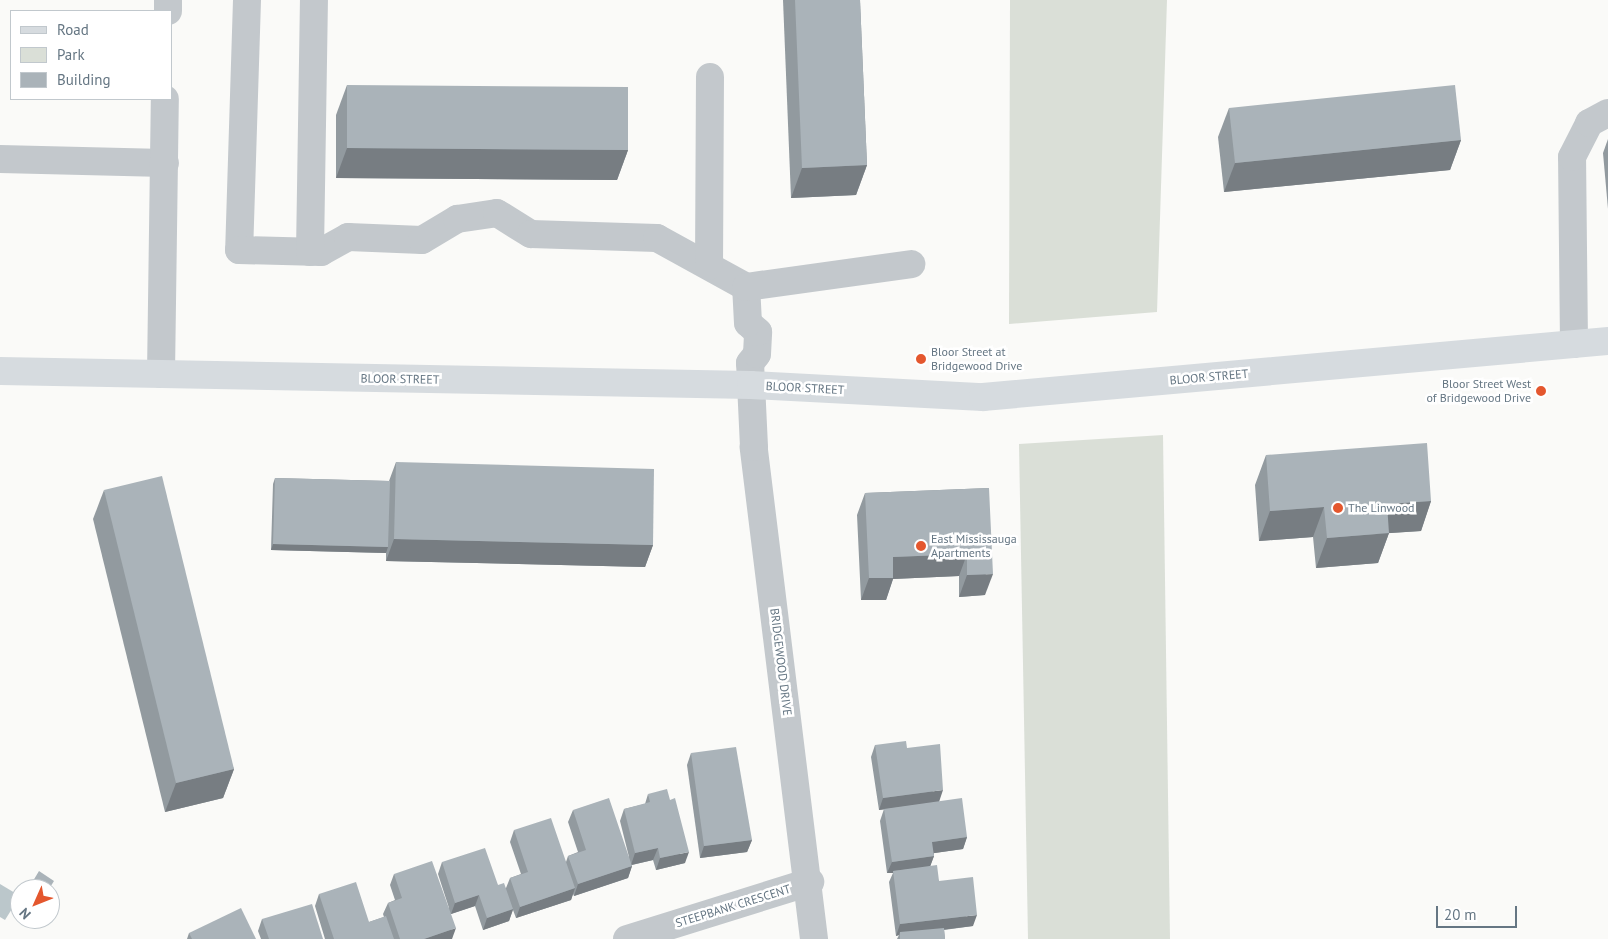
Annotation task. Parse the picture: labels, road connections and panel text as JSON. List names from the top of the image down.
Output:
{
  "streets": {
    "main road": ["BLOOR STREET"],
    "street": ["BRIDGEWOOD DRIVE", "STEEPBANK CRESCENT"]
  },
  "crossings": [
    ["BLOOR STREET", "BRIDGEWOOD DRIVE"],
    ["BRIDGEWOOD DRIVE", "STEEPBANK CRESCENT"]
  ],
  "places": [
    "Bloor Street at Bridgewood Drive",
    "Bloor Street West of Bridgewood Drive",
    "The Linwood",
    "East Mississauga Apartments"
  ],
  "legend": ["Road", "Park", "Building"],
  "scale_bar": "20 m",
  "north": "bottom left"
}
